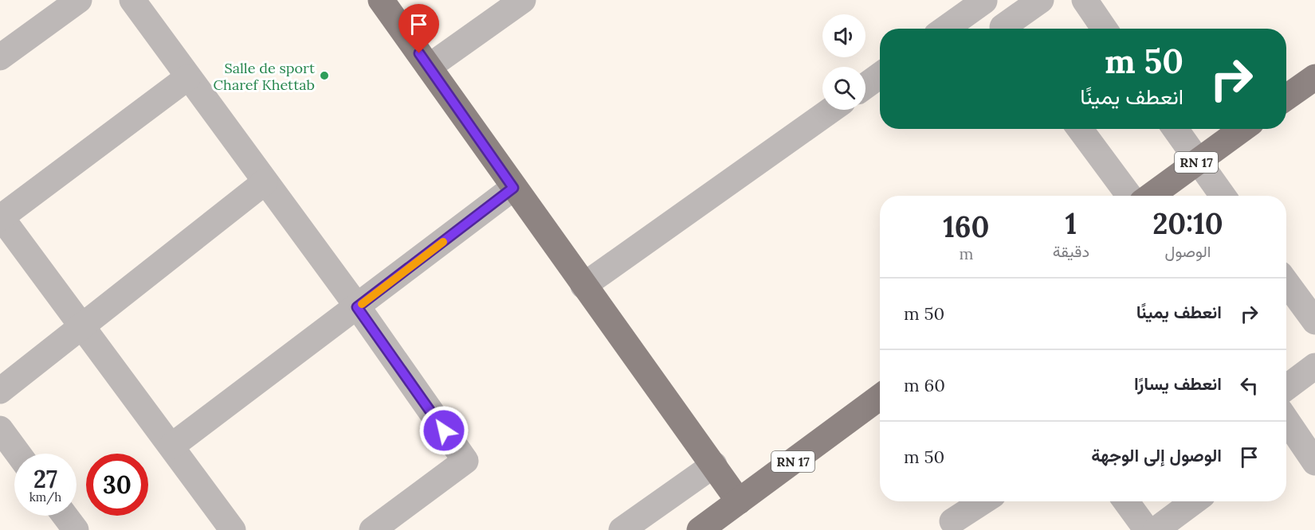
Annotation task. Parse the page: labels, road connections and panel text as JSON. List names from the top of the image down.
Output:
{
  "streets": {
    "main road": ["RN 17"]
  },
  "places": ["Salle de sport Charef Khettab"],
  "page": {
    "turn": ["50 m", "انعطف يمينًا"],
    "eta": [
      "20:10",
      "الوصول",
      "1",
      "دقيقة",
      "160",
      "m"
    ],
    "list": [
      {
        "name": "انعطف يمينًا",
        "value": "50 m"
      },
      {
        "name": "انعطف يسارًا",
        "value": "60 m"
      },
      {
        "name": "الوصول إلى الوجهة",
        "value": "50 m"
      }
    ],
    "speed": "27 km/h",
    "limit": "30"
  }
}
